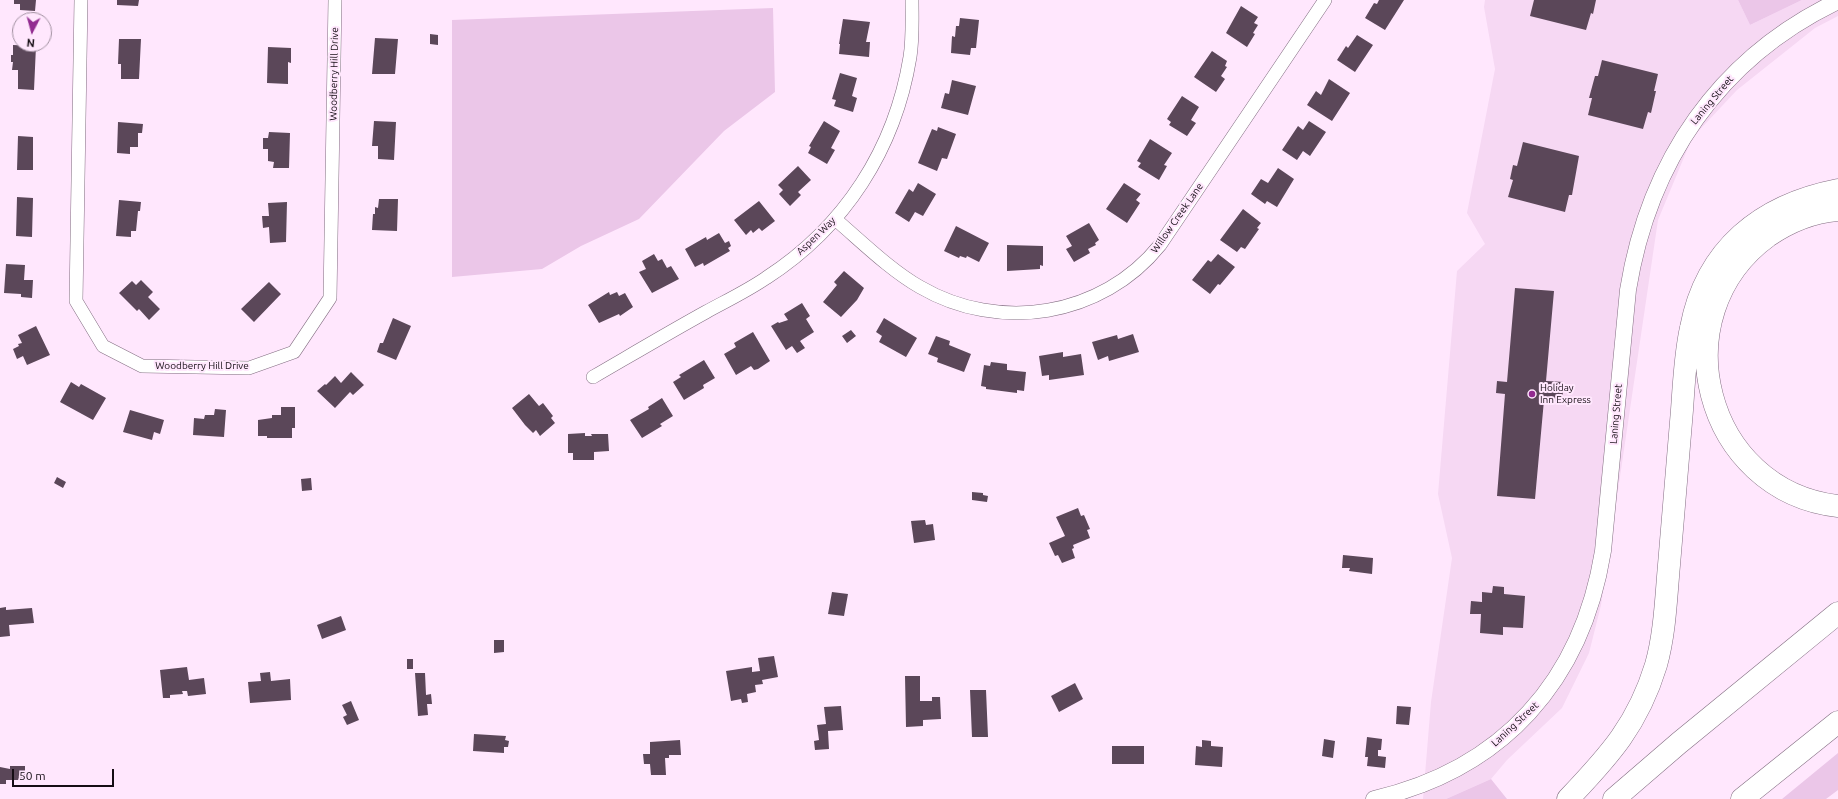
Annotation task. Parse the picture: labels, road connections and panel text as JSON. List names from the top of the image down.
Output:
{
  "streets": {
    "street": [
      "Woodberry Hill Drive",
      "Laning Street",
      "Willow Creek Lane",
      "Aspen Way"
    ]
  },
  "crossings": [
    ["Willow Creek Lane", "Aspen Way"]
  ],
  "places": ["Holiday Inn Express"],
  "scale_bar": "50 m",
  "north": "bottom"
}
